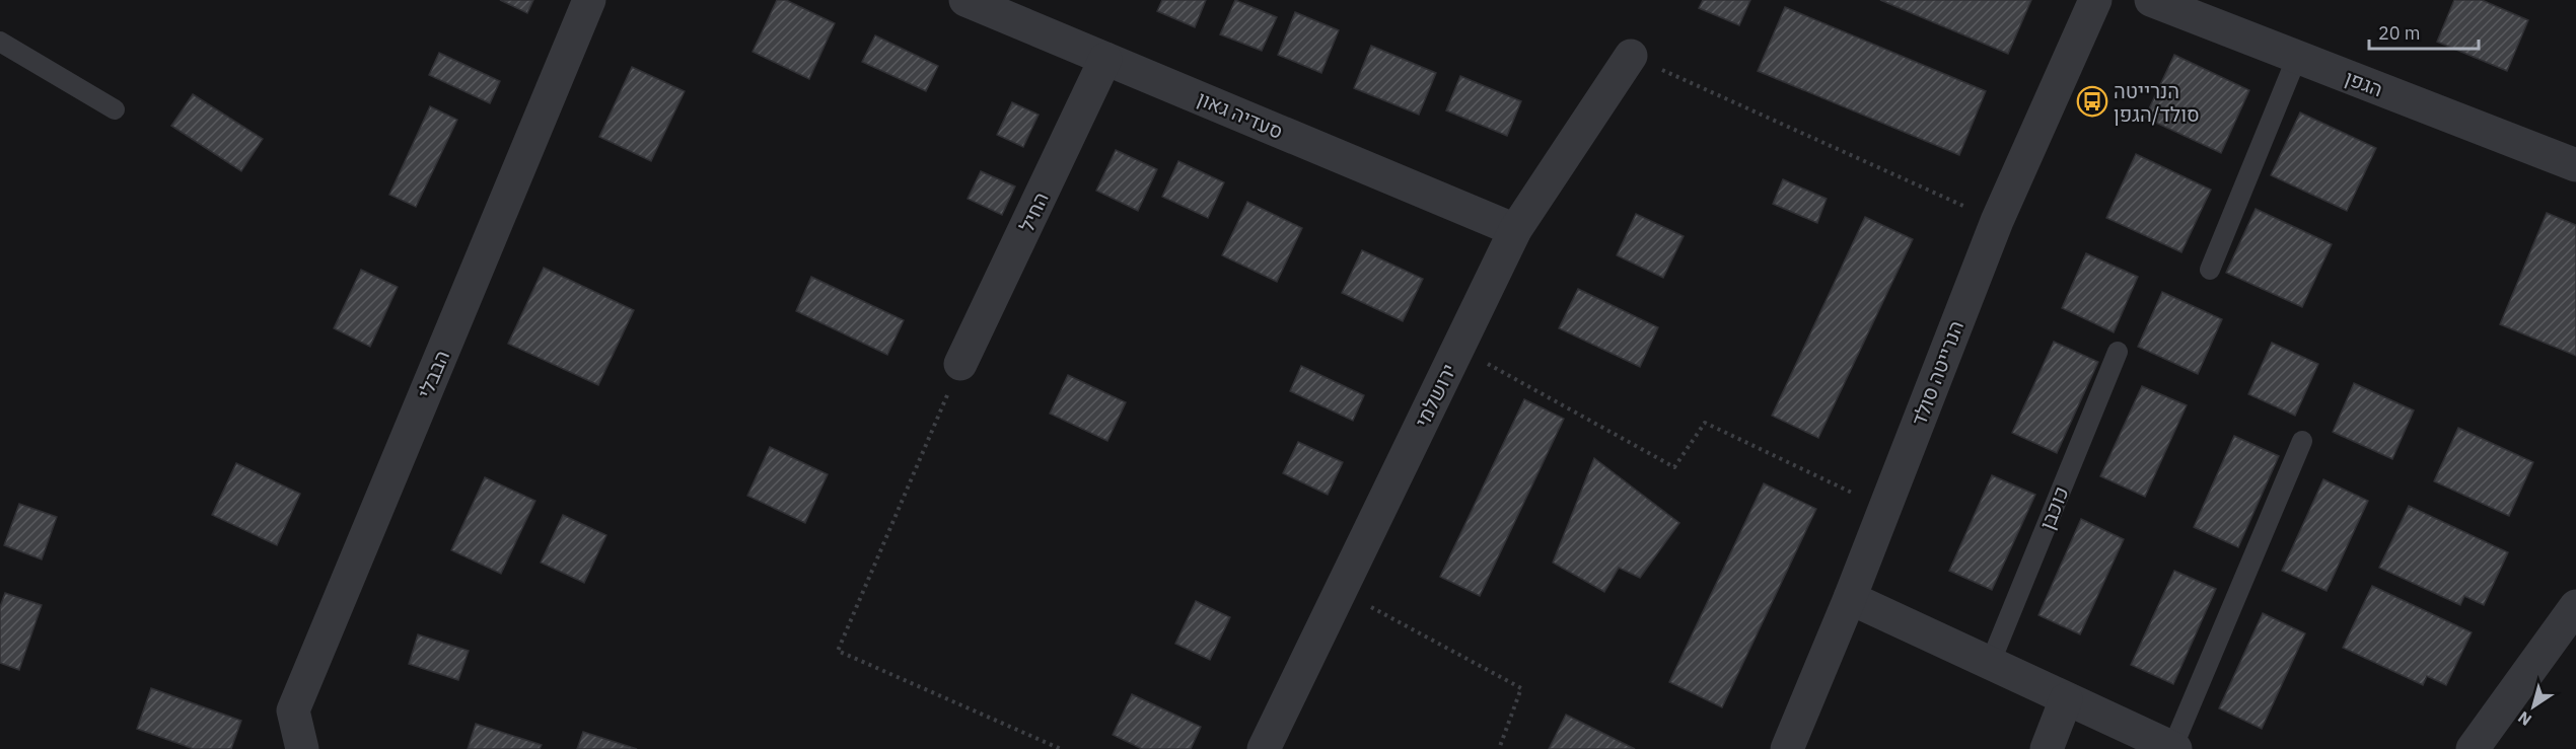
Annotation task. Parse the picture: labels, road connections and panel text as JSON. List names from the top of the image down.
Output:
{
  "streets": {
    "street": [
      "הגפן",
      "סעדיה גאון",
      "החיל",
      "הנרייטה סולד",
      "הבבלי",
      "ירושלמי"
    ],
    "lane": ["כוכבן"]
  },
  "crossings": [
    ["סעדיה גאון", "החיל"],
    ["סעדיה גאון", "ירושלמי"]
  ],
  "places": {
    "bus stop": ["הנרייטה סולד/הגפן"]
  },
  "scale_bar": "20 m",
  "north": "bottom left"
}
